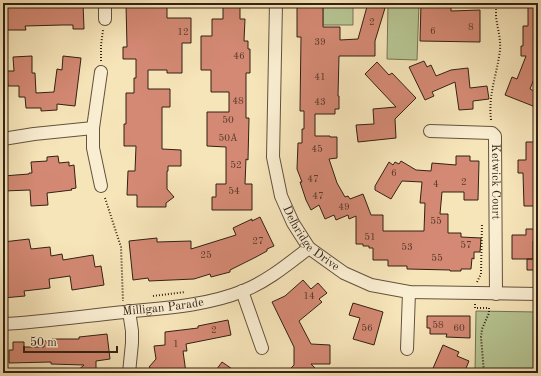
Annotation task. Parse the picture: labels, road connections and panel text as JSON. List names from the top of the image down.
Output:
{
  "streets": {
    "street": ["Ketwick Court", "Delbridge Drive", "Milligan Parade"]
  },
  "crossings": [
    ["Ketwick Court", "Delbridge Drive"],
    ["Delbridge Drive", "Milligan Parade"]
  ],
  "house_numbers": [
    "2",
    "8",
    "6",
    "12",
    "39",
    "46",
    "41",
    "48",
    "43",
    "50",
    "50A",
    "45",
    "52",
    "6",
    "47",
    "2",
    "4",
    "54",
    "47",
    "49",
    "55",
    "51",
    "27",
    "57",
    "53",
    "25",
    "55",
    "14",
    "58",
    "56",
    "60",
    "2",
    "1"
  ],
  "scale_bar": "50 m"
}
